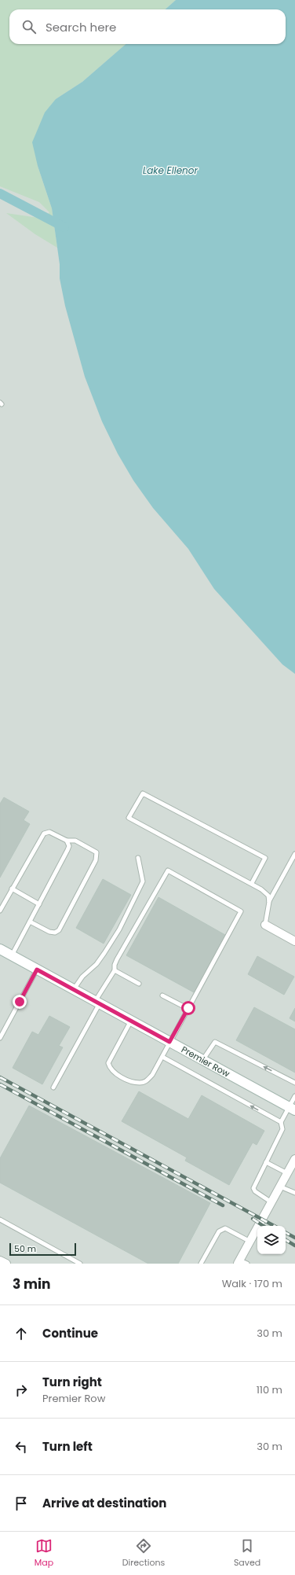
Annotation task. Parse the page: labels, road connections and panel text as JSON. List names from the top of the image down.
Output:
{
  "streets": {
    "street": ["Premier Row"]
  },
  "water": ["Lake Ellenor"],
  "scale_bar": "50 m",
  "page": {
    "search": "Search here",
    "scale": "50 m",
    "heading": ["3 min", "Walk · 170 m"],
    "list": [
      ["Continue", "30 m"],
      ["Turn right", "Premier Row", "110 m"],
      ["Turn left", "30 m"],
      "Arrive at destination"
    ],
    "nav": ["Map", "Directions", "Saved"]
  }
}
